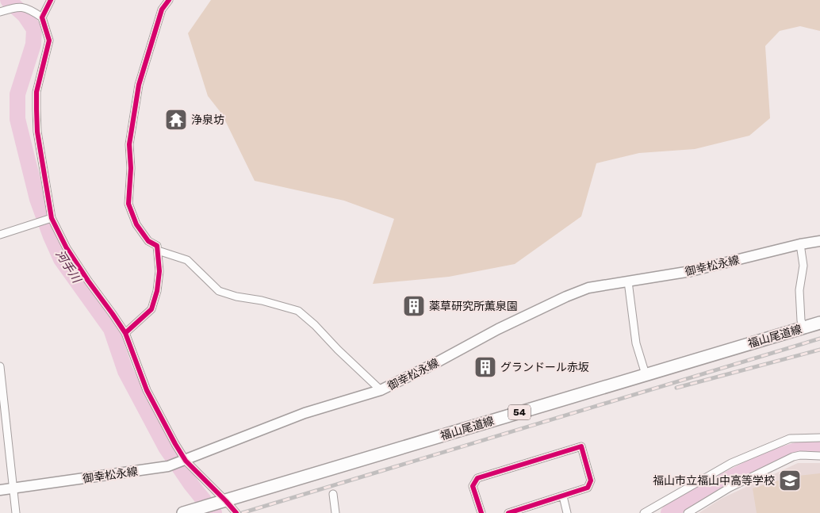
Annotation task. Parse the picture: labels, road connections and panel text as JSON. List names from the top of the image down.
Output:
{
  "streets": {
    "main road": ["御幸松永線", "福山尾道線", "54"]
  },
  "water": ["河手川"],
  "places": {
    "temple": ["浄泉坊"],
    "building": ["薬草研究所薫泉園", "グランドール赤坂"],
    "school or university": ["福山市立福山中高等学校"]
  }
}
